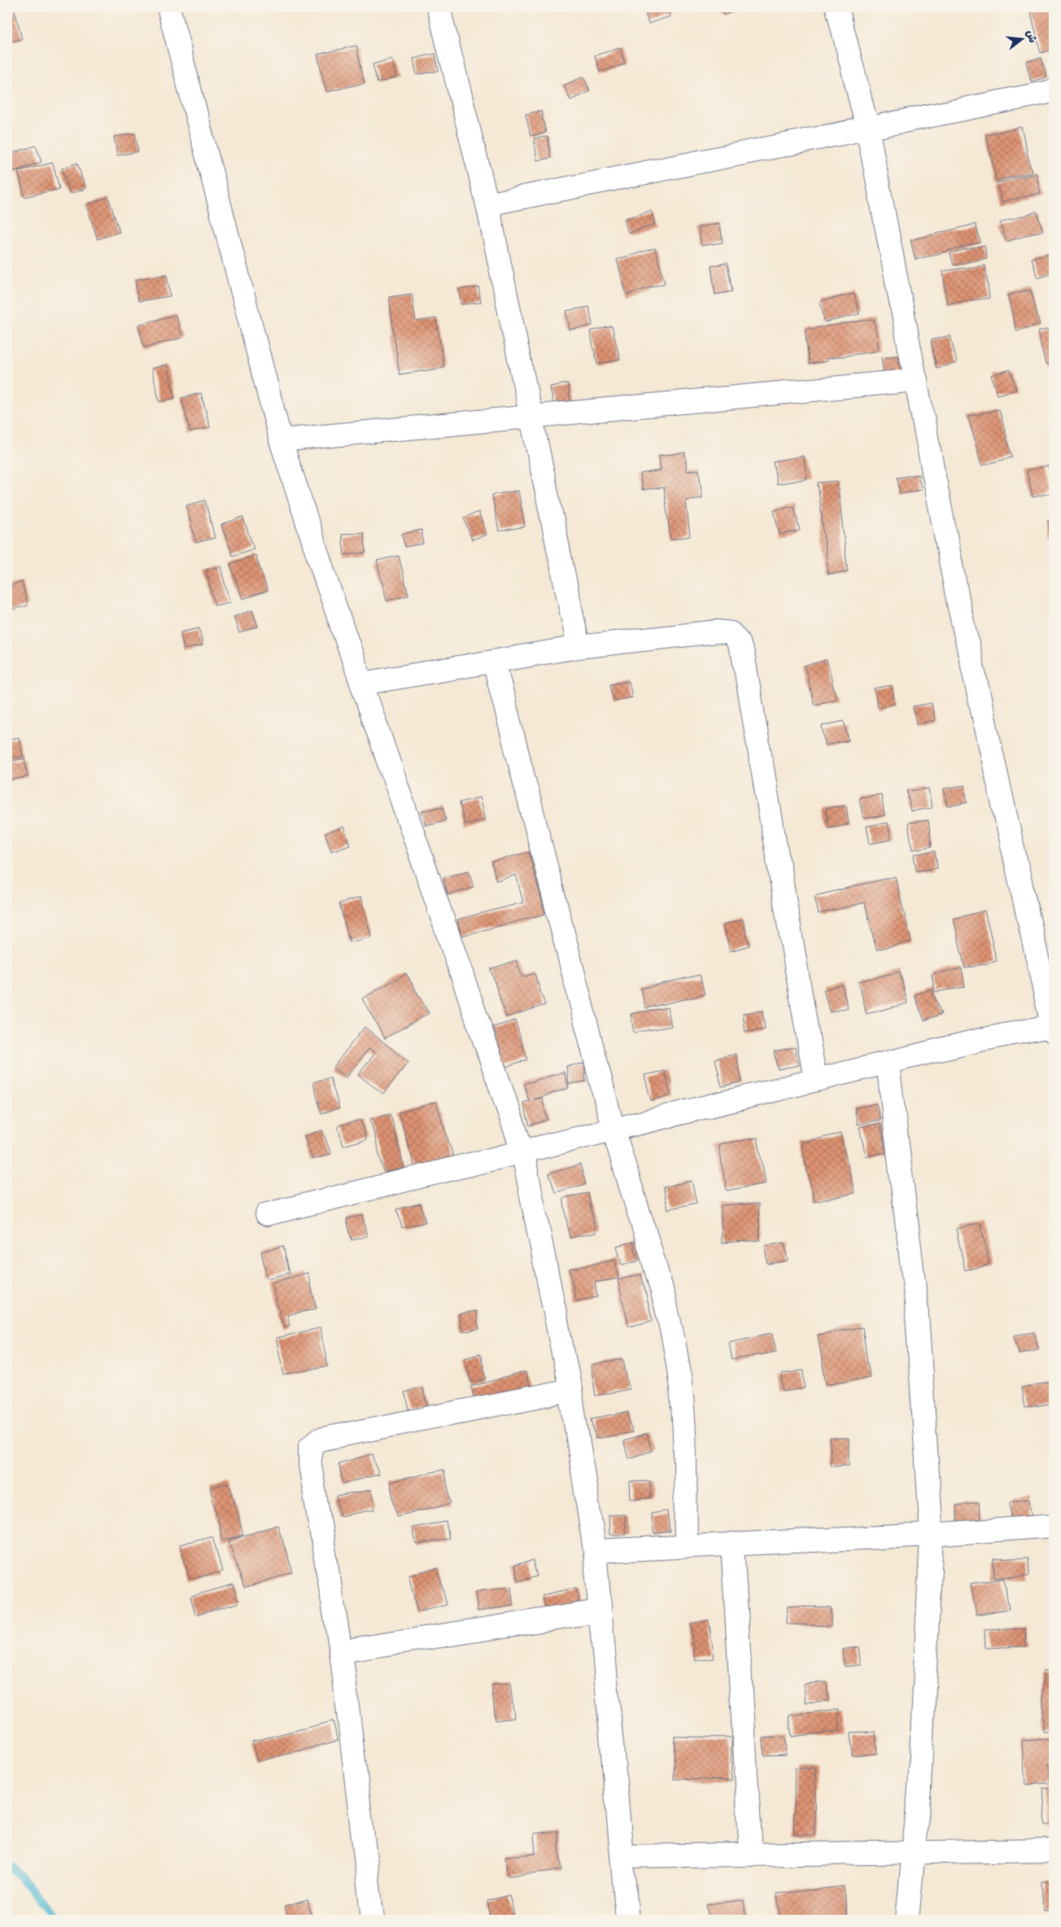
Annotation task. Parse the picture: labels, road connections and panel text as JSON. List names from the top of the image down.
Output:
{
  "north": "right"
}
